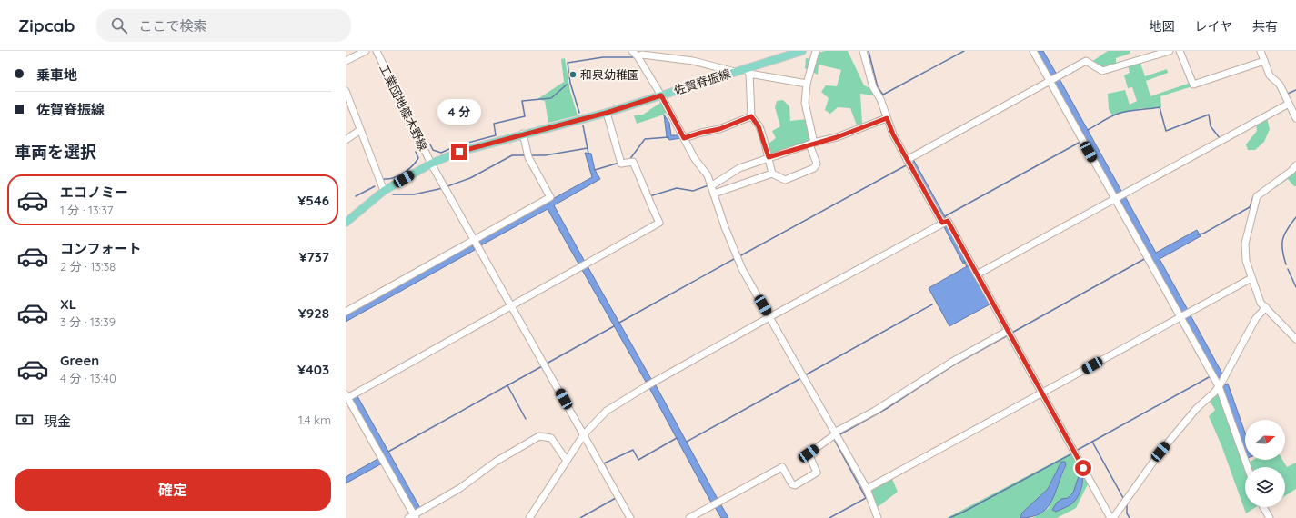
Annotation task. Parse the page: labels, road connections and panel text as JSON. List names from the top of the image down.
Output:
{
  "streets": {
    "main road": ["佐賀脊振線"],
    "street": ["工業団地篠木野線"]
  },
  "crossings": [
    ["佐賀脊振線", "工業団地篠木野線"]
  ],
  "places": ["和泉幼稚園"],
  "north": "right",
  "page": {
    "header": "Zipcab",
    "search": "ここで検索",
    "nav": ["地図", "レイヤ", "共有"],
    "banner": ["乗車地", "佐賀脊振線"],
    "bubble": "4 分",
    "heading": "車両を選択",
    "list": [
      {
        "name": "エコノミー",
        "note": "1 分 · 13:37",
        "value": "¥546"
      },
      {
        "name": "コンフォート",
        "note": "2 分 · 13:38",
        "value": "¥737"
      },
      {
        "name": "XL",
        "note": "3 分 · 13:39",
        "value": "¥928"
      },
      {
        "name": "Green",
        "note": "4 分 · 13:40",
        "value": "¥403"
      }
    ],
    "pay": ["現金", "1.4 km"],
    "buttons": "確定"
  }
}
